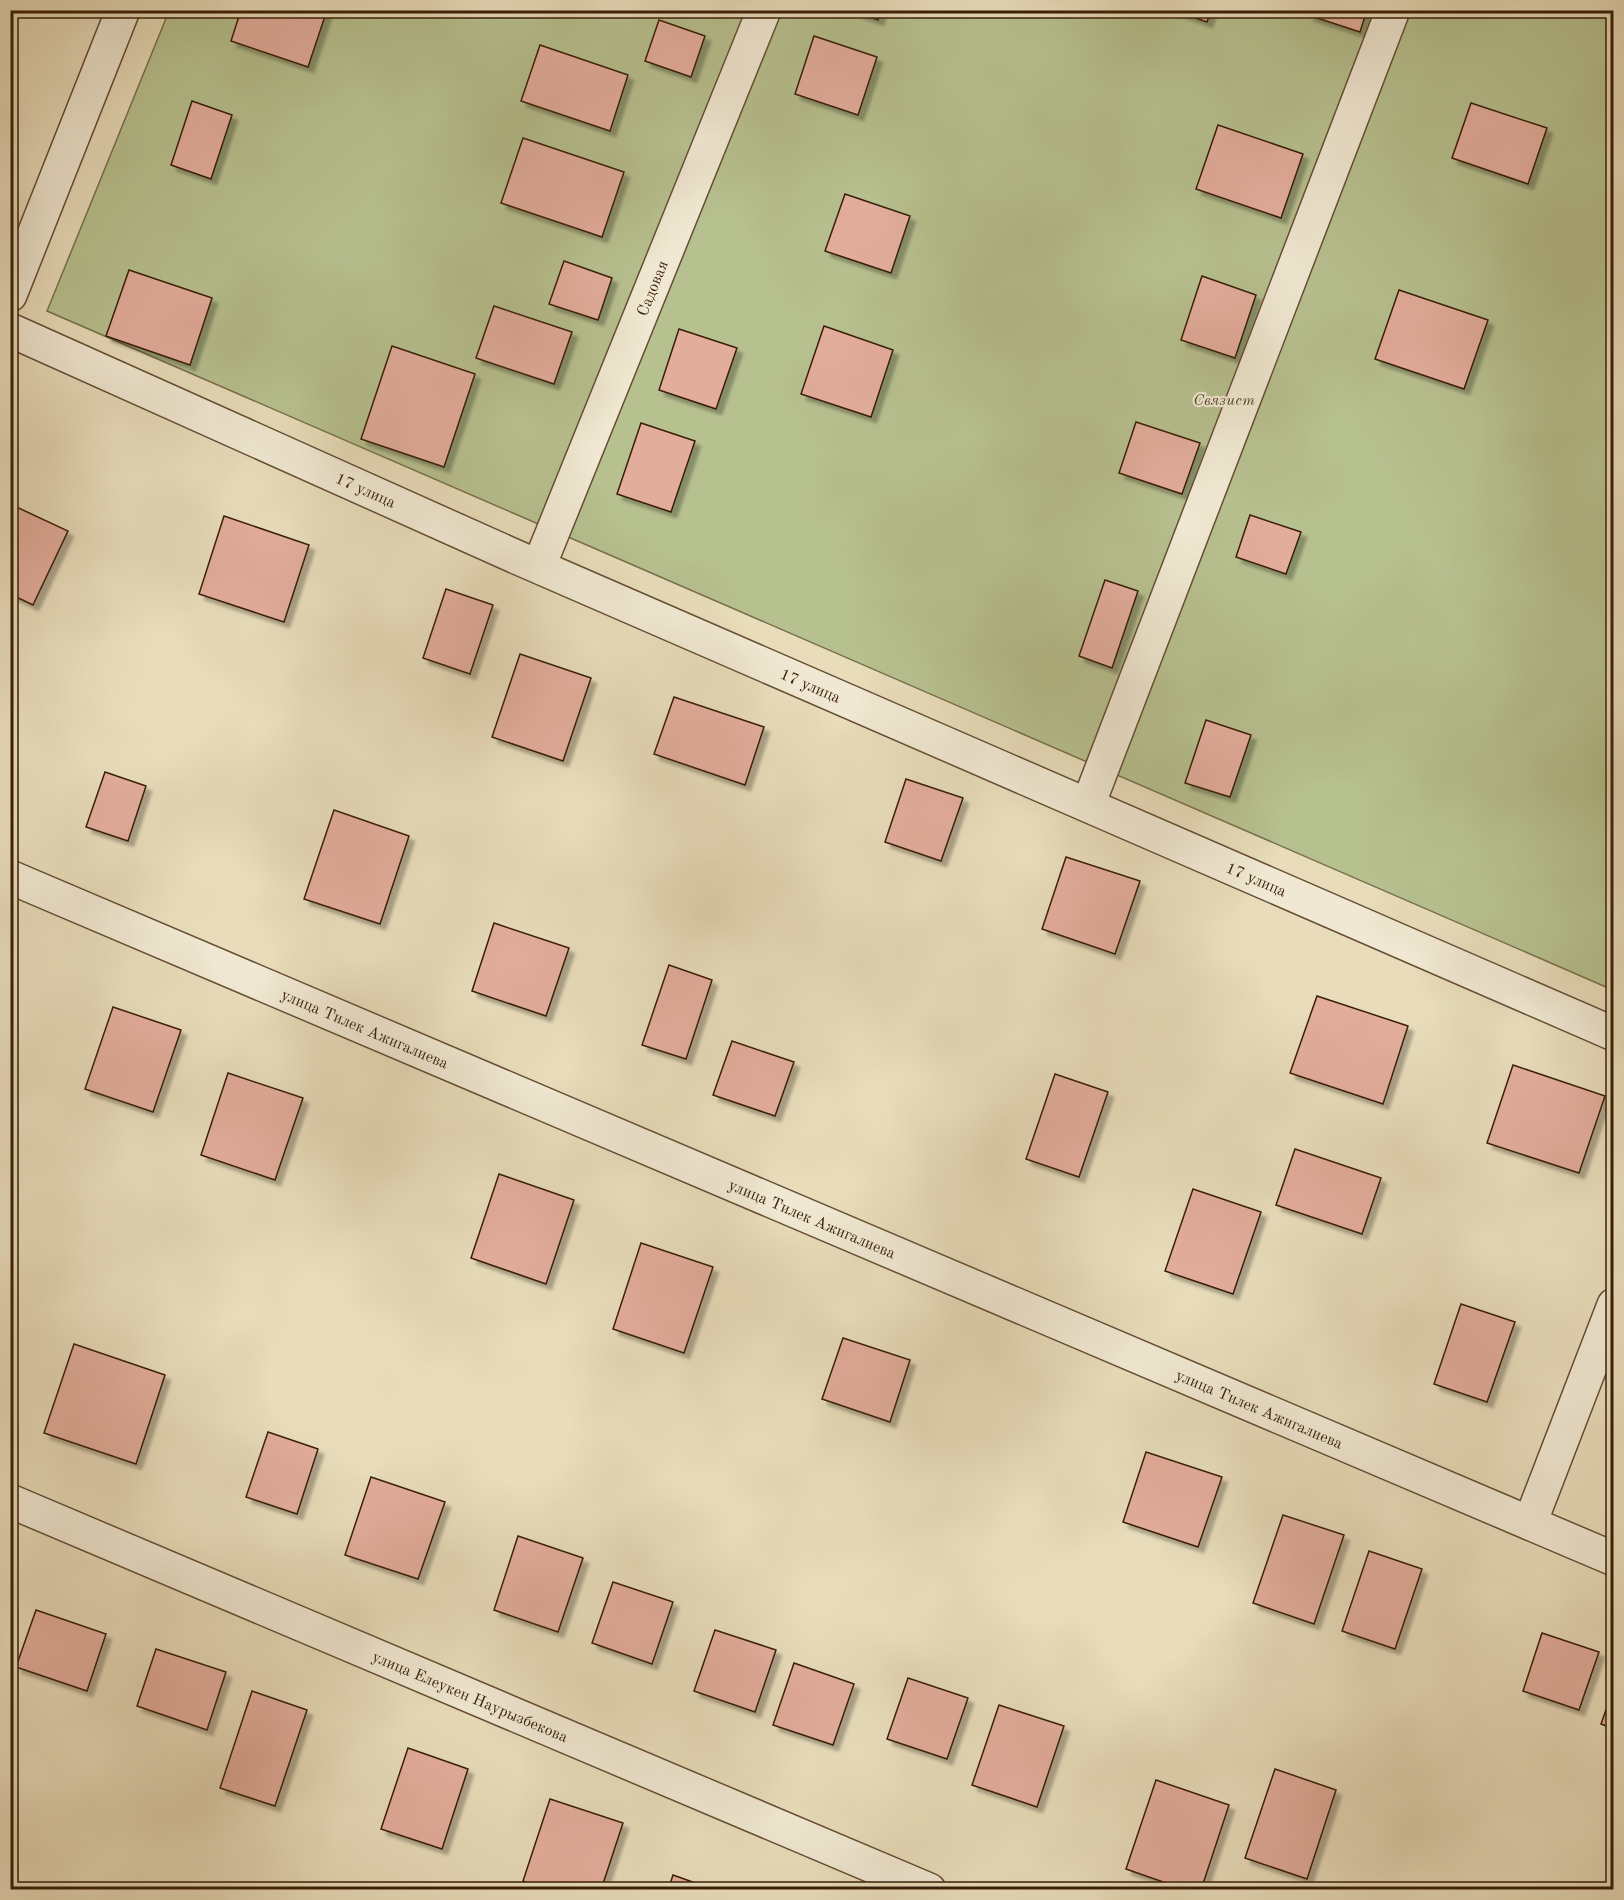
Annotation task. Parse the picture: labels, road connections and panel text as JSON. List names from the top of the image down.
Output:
{
  "streets": {
    "street": [
      "Садовая",
      "17 улица",
      "улица Тилек Ажигалиева",
      "улица Елеукен Наурызбекова"
    ]
  },
  "crossings": [
    ["Садовая", "17 улица"]
  ],
  "parks": ["Связист"]
}
